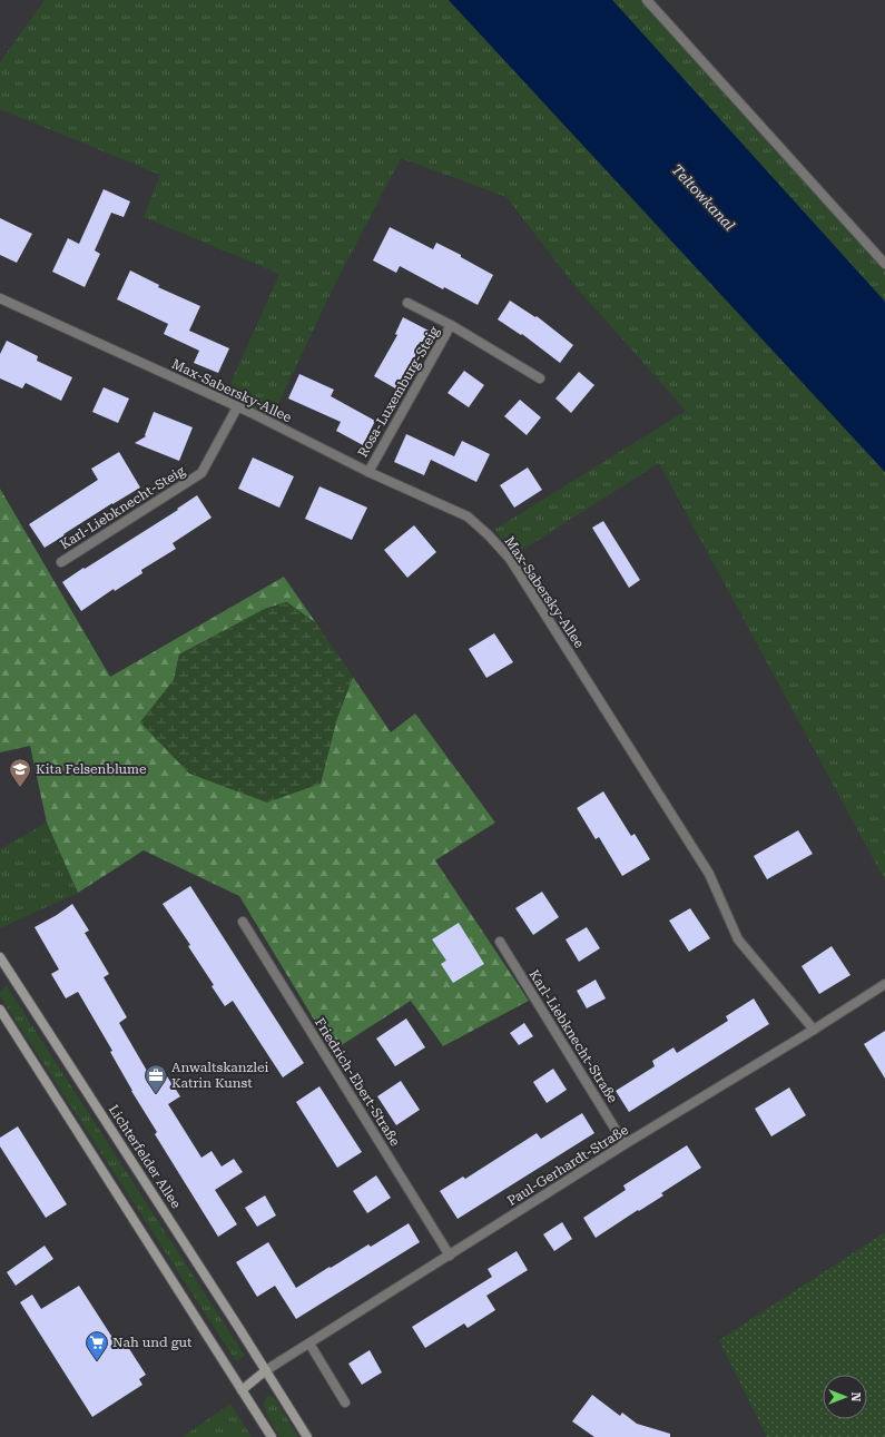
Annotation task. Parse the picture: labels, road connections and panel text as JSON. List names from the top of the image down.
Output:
{
  "streets": {
    "main road": ["Lichterfelder Allee"],
    "street": [
      "Max-Sabersky-Allee",
      "Rosa-Luxemburg-Steig",
      "Karl-Liebknecht-Steig",
      "Karl-Liebknecht-Straße",
      "Friedrich-Ebert-Straße",
      "Paul-Gerhardt-Straße"
    ]
  },
  "crossings": [
    ["Max-Sabersky-Allee", "Rosa-Luxemburg-Steig"],
    ["Max-Sabersky-Allee", "Karl-Liebknecht-Steig"],
    ["Max-Sabersky-Allee", "Paul-Gerhardt-Straße"],
    ["Karl-Liebknecht-Straße", "Paul-Gerhardt-Straße"],
    ["Friedrich-Ebert-Straße", "Paul-Gerhardt-Straße"],
    ["Lichterfelder Allee", "Paul-Gerhardt-Straße"]
  ],
  "water": ["Teltowkanal"],
  "places": {
    "school or university": ["Kita Felsenblume"],
    "office": ["Anwaltskanzlei Katrin Kunst"],
    "supermarket": ["Nah und gut"]
  },
  "north": "right"
}
